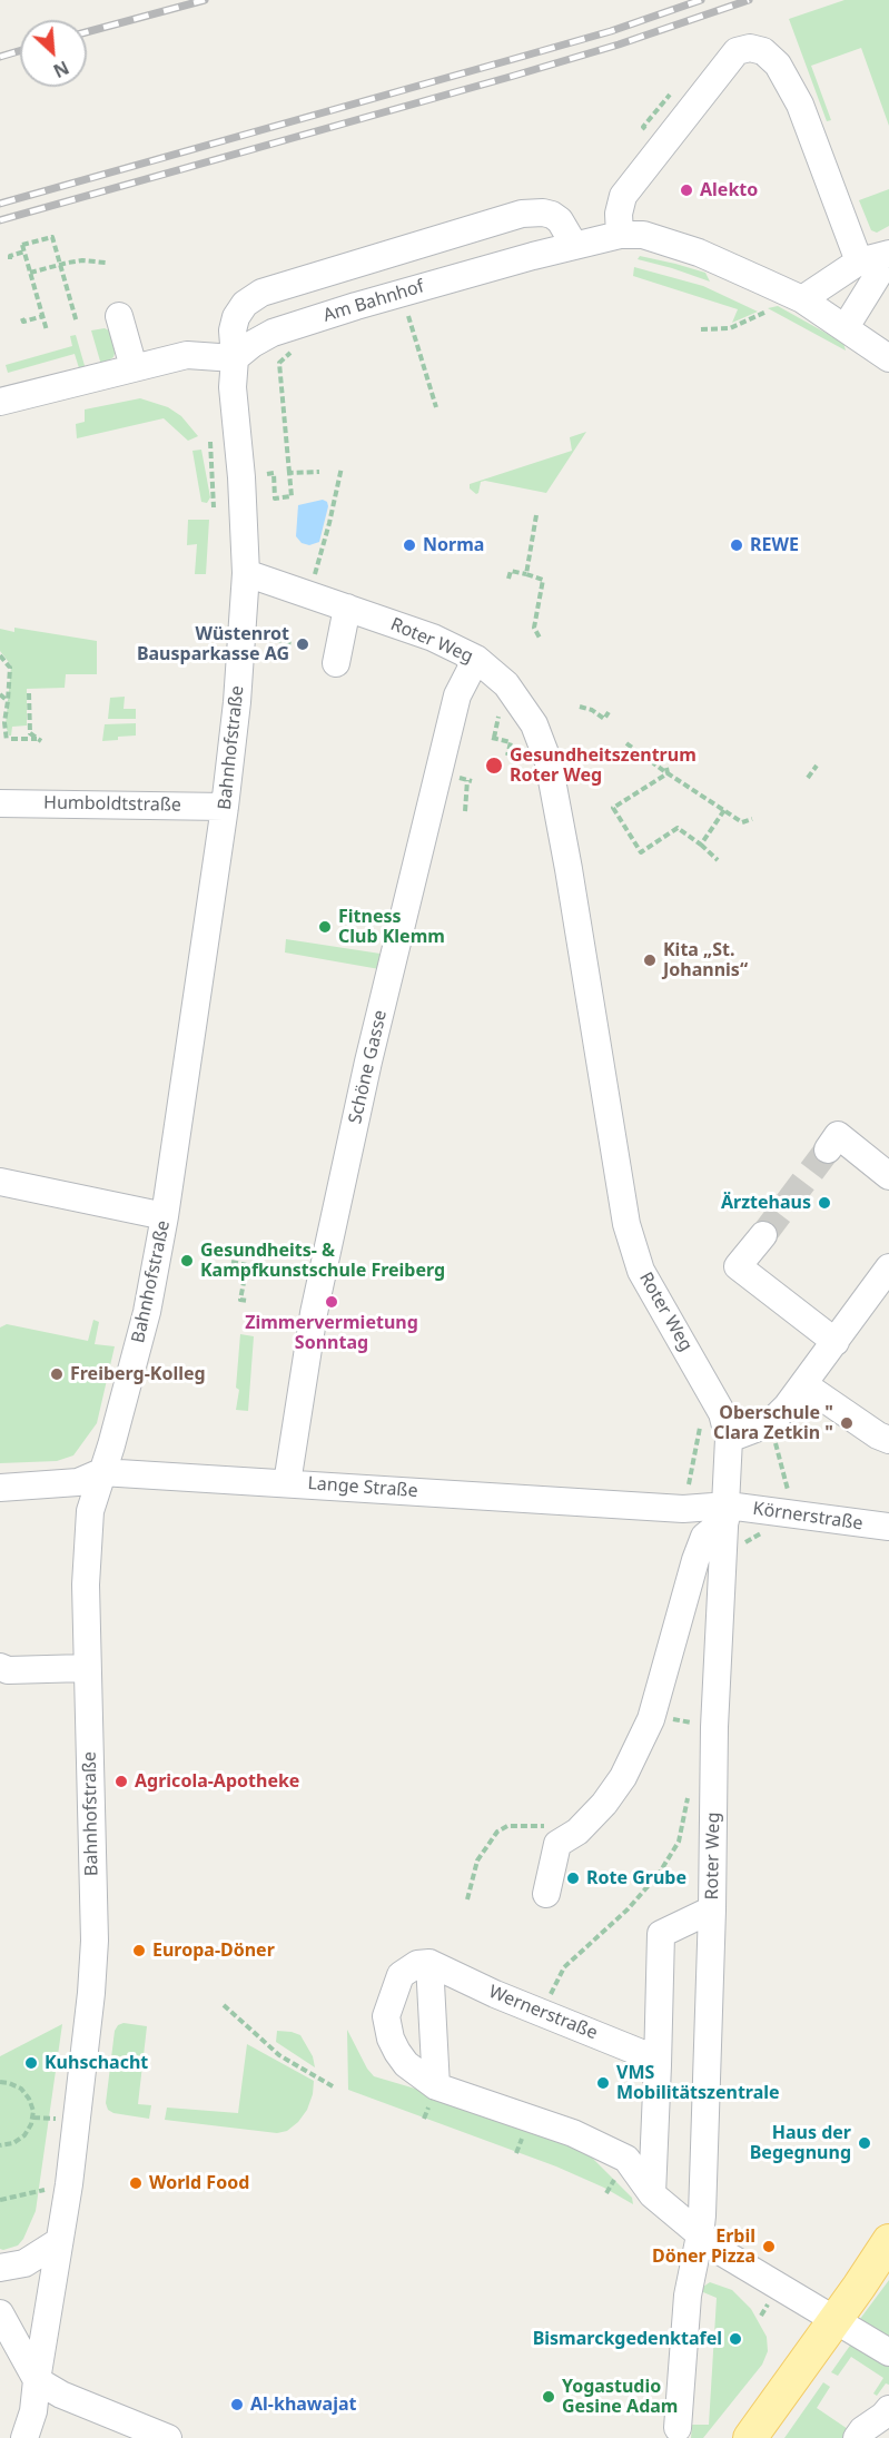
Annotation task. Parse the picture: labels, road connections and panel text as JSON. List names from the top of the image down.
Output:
{
  "streets": {
    "street": [
      "Am Bahnhof",
      "Roter Weg",
      "Bahnhofstraße",
      "Humboldtstraße",
      "Schöne Gasse",
      "Lange Straße",
      "Körnerstraße",
      "Wernerstraße"
    ]
  },
  "crossings": [
    ["Am Bahnhof", "Bahnhofstraße"],
    ["Roter Weg", "Bahnhofstraße"],
    ["Roter Weg", "Schöne Gasse"],
    ["Roter Weg", "Lange Straße"],
    ["Roter Weg", "Körnerstraße"],
    ["Bahnhofstraße", "Humboldtstraße"],
    ["Bahnhofstraße", "Lange Straße"],
    ["Schöne Gasse", "Lange Straße"],
    ["Lange Straße", "Körnerstraße"]
  ],
  "places": [
    "Alekto",
    "Norma",
    "REWE",
    "Wüstenrot Bausparkasse AG",
    "Gesundheitszentrum Roter Weg",
    "Fitness Club Klemm",
    "Kita „St. Johannis“",
    "Ärztehaus",
    "Gesundheits- & Kampfkunstschule Freiberg",
    "Zimmervermietung Sonntag",
    "Freiberg-Kolleg",
    "Oberschule \" Clara Zetkin \"",
    "Agricola-Apotheke",
    "Rote Grube",
    "Europa-Döner",
    "Kuhschacht",
    "VMS Mobilitätszentrale",
    "Haus der Begegnung",
    "World Food",
    "Erbil Döner Pizza",
    "Bismarckgedenktafel",
    "Yogastudio Gesine Adam",
    "Al-khawajat"
  ],
  "north": "bottom right"
}
